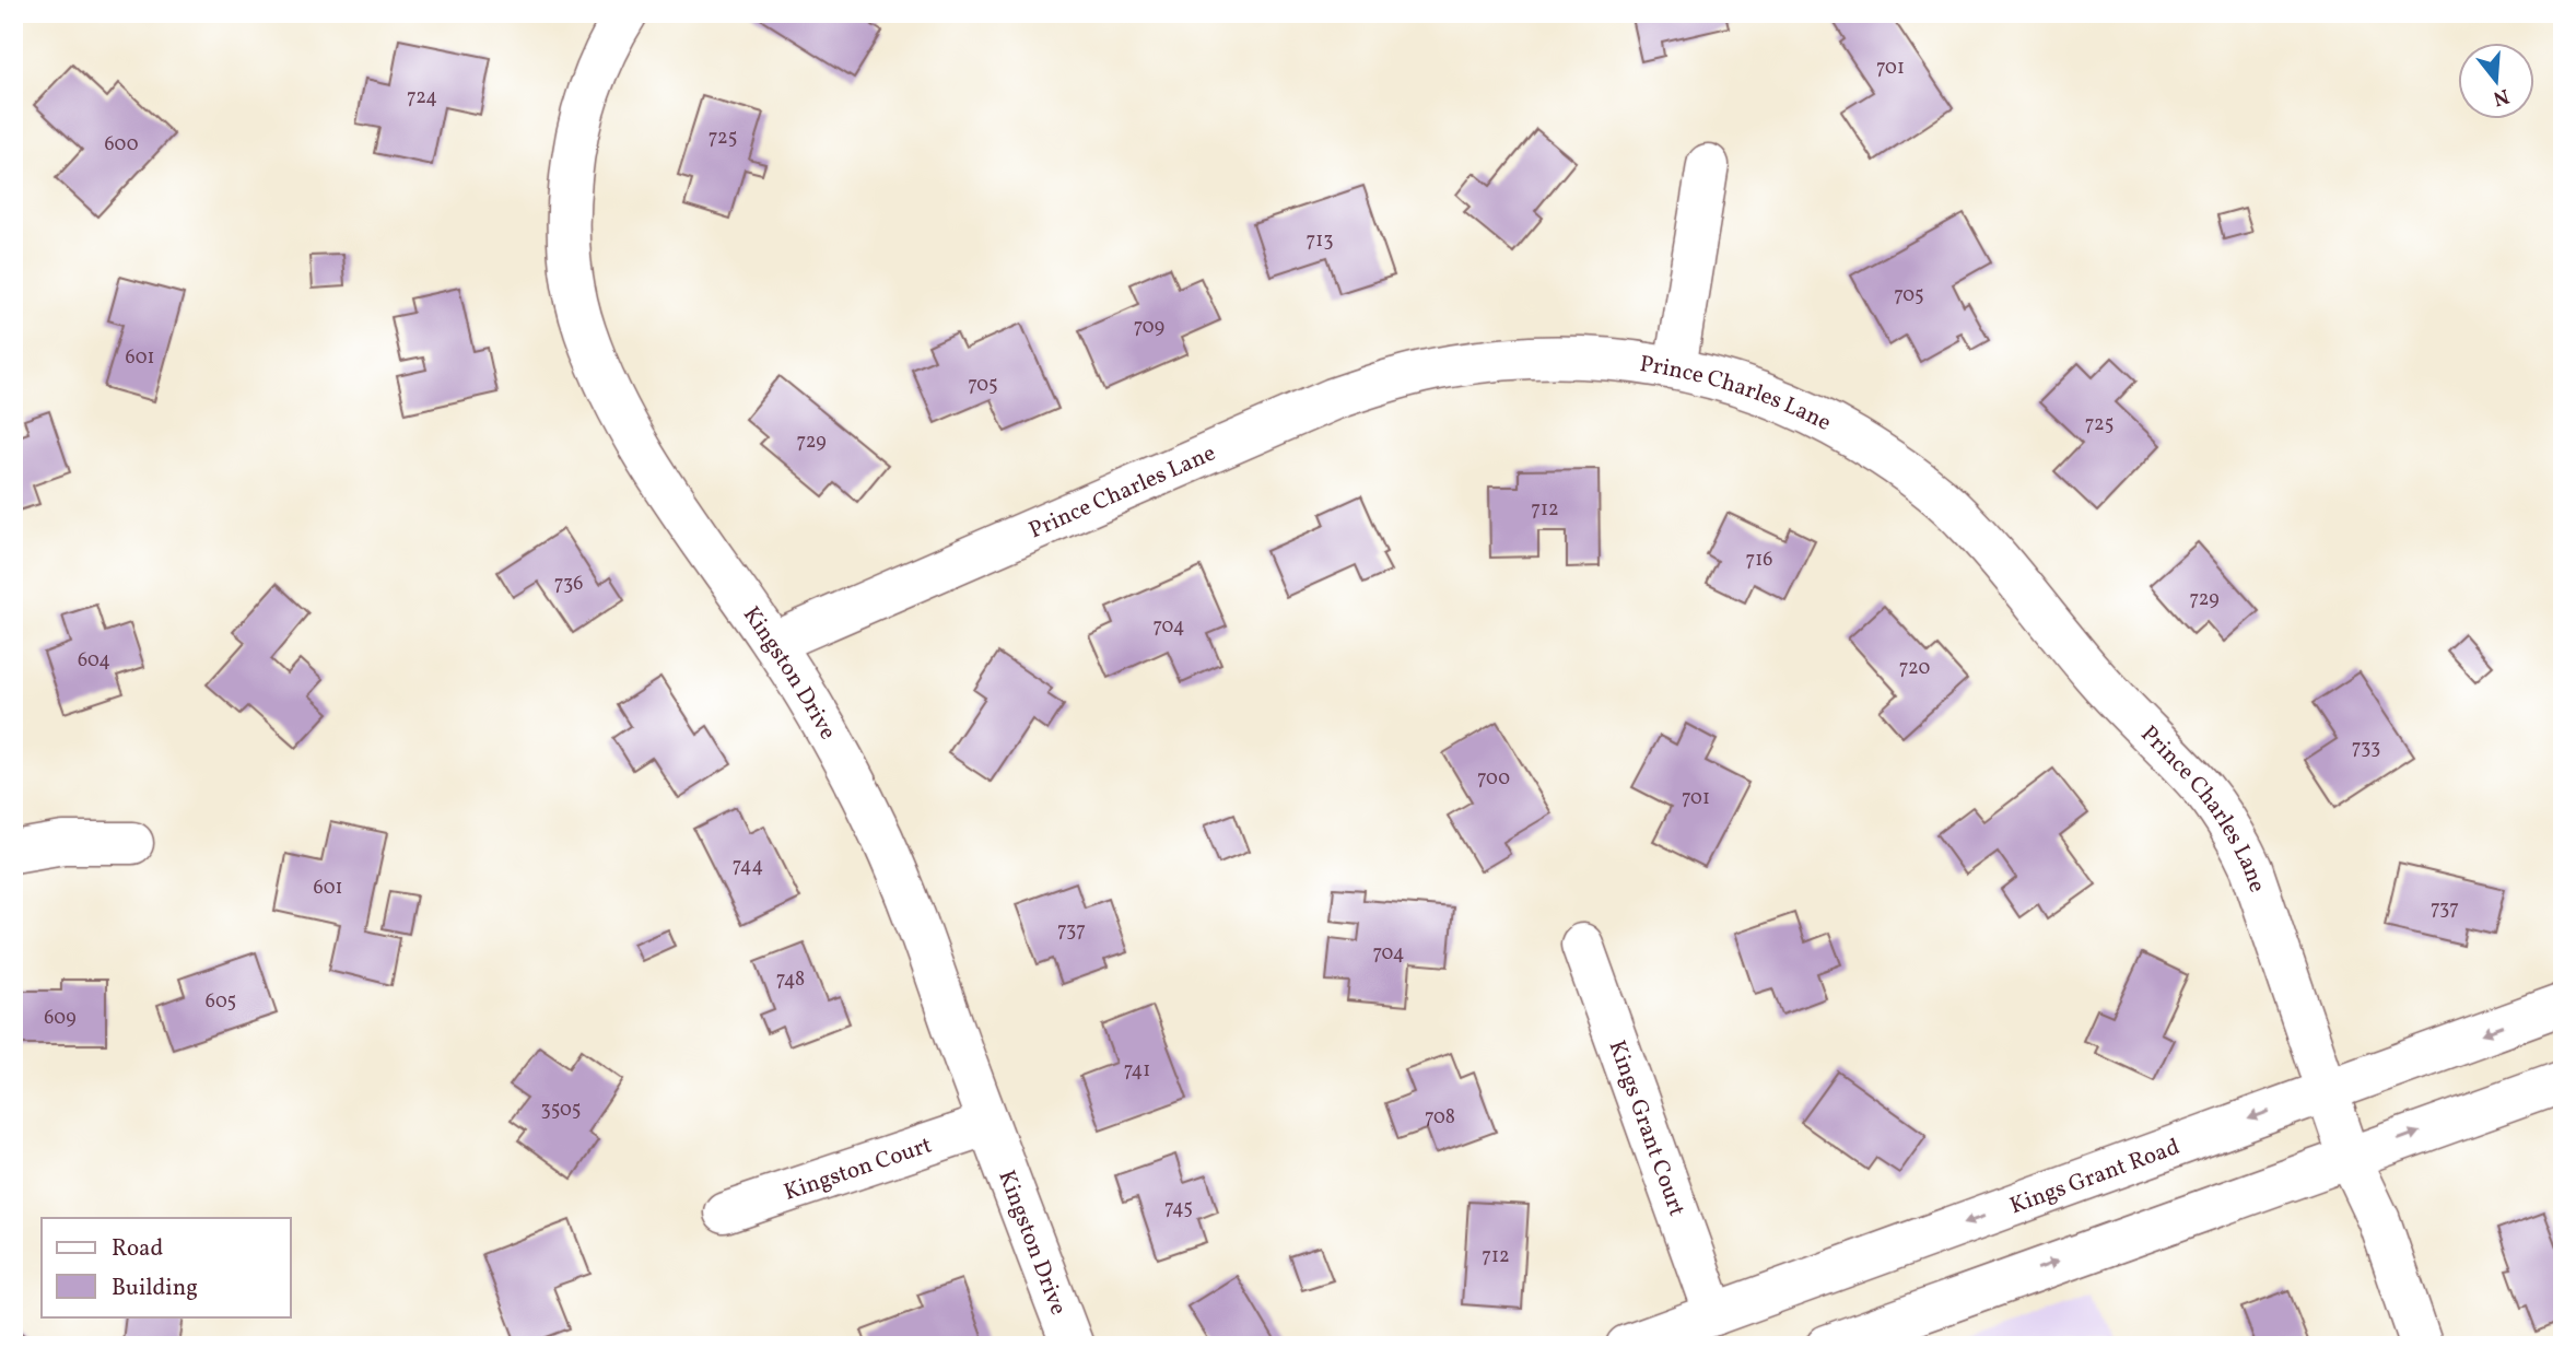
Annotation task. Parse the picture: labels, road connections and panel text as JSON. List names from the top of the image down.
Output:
{
  "streets": {
    "street": [
      "Prince Charles Lane",
      "Kingston Drive",
      "Kings Grant Court",
      "Kingston Court",
      "Kings Grant Road"
    ]
  },
  "crossings": [
    ["Prince Charles Lane", "Kingston Drive"],
    ["Prince Charles Lane", "Kings Grant Road"],
    ["Kingston Drive", "Kingston Court"],
    ["Kings Grant Court", "Kings Grant Road"]
  ],
  "house_numbers": [
    "701",
    "724",
    "725",
    "600",
    "713",
    "705",
    "709",
    "601",
    "705",
    "725",
    "729",
    "712",
    "716",
    "736",
    "729",
    "704",
    "604",
    "720",
    "733",
    "700",
    "701",
    "744",
    "601",
    "737",
    "737",
    "704",
    "748",
    "605",
    "609",
    "741",
    "3505",
    "708",
    "745",
    "712"
  ],
  "legend": ["Road", "Building"],
  "north": "bottom"
}
